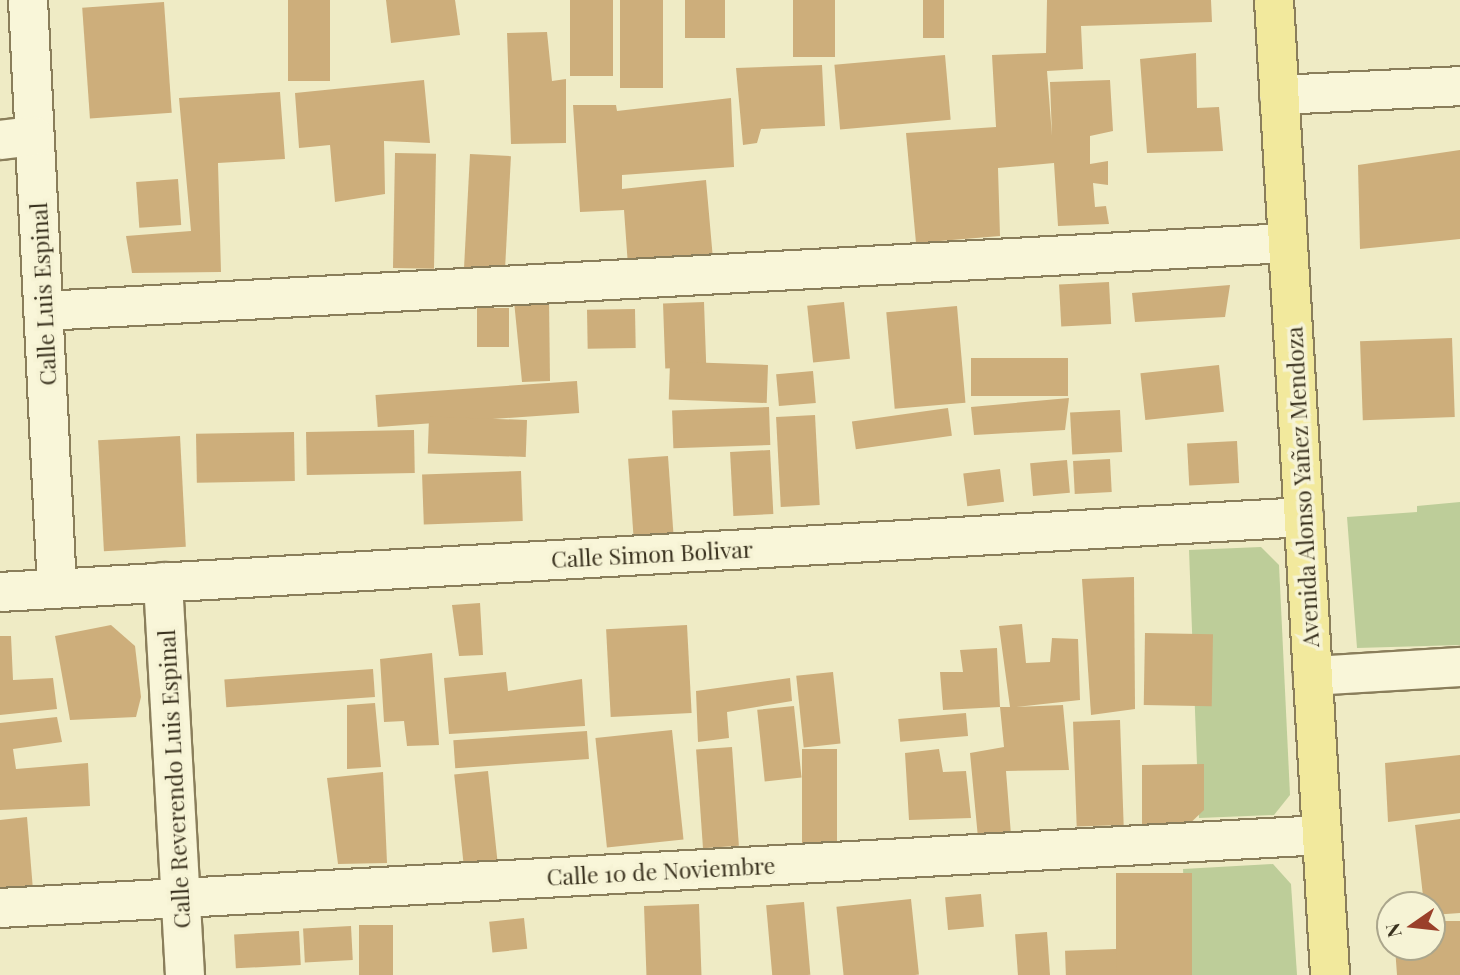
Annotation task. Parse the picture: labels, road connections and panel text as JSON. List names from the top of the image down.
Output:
{
  "streets": {
    "main road": ["Avenida Alonso Yañez Mendoza"],
    "street": [
      "Calle Luis Espinal",
      "Calle Simon Bolivar",
      "Calle Reverendo Luis Espinal",
      "Calle 10 de Noviembre"
    ]
  },
  "crossings": [
    ["Calle Luis Espinal", "Calle Simon Bolivar"],
    ["Avenida Alonso Yañez Mendoza", "Calle Simon Bolivar"],
    ["Avenida Alonso Yañez Mendoza", "Calle 10 de Noviembre"],
    ["Calle Simon Bolivar", "Calle Reverendo Luis Espinal"],
    ["Calle Reverendo Luis Espinal", "Calle 10 de Noviembre"]
  ],
  "north": "left"
}
